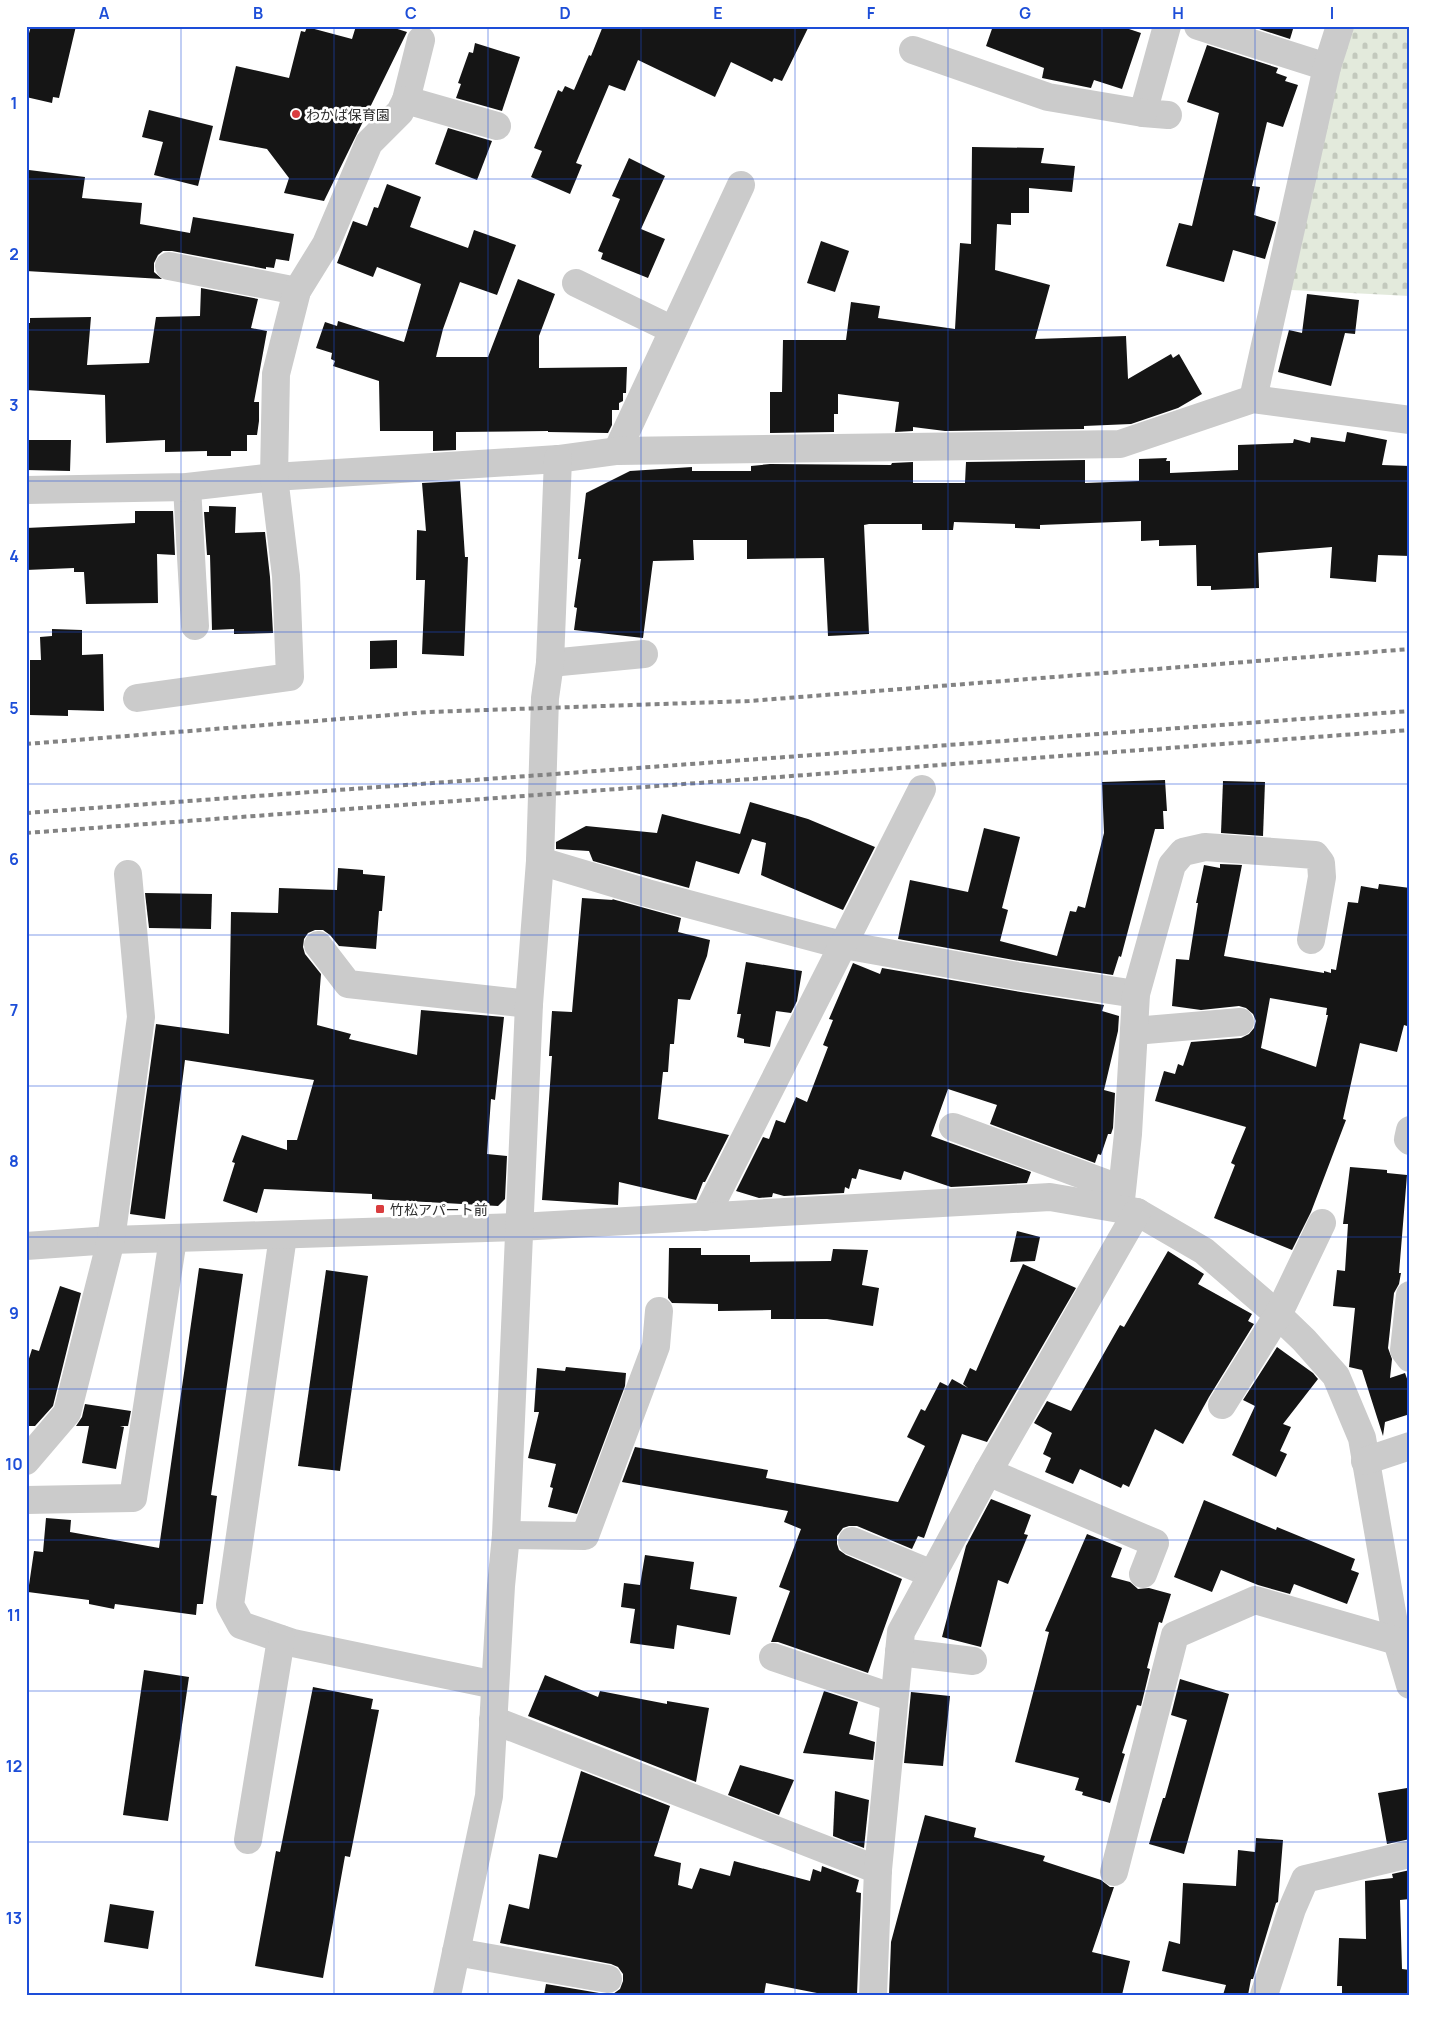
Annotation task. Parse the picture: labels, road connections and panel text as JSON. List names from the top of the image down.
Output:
{
  "places": {
    "other": ["わかば保育園"],
    "transit": ["竹松アパート前"]
  },
  "grid": {
    "columns": [
      "A",
      "B",
      "C",
      "D",
      "E",
      "F",
      "G",
      "H",
      "I"
    ],
    "rows": [
      "1",
      "2",
      "3",
      "4",
      "5",
      "6",
      "7",
      "8",
      "9",
      "10",
      "11",
      "12",
      "13"
    ]
  }
}
